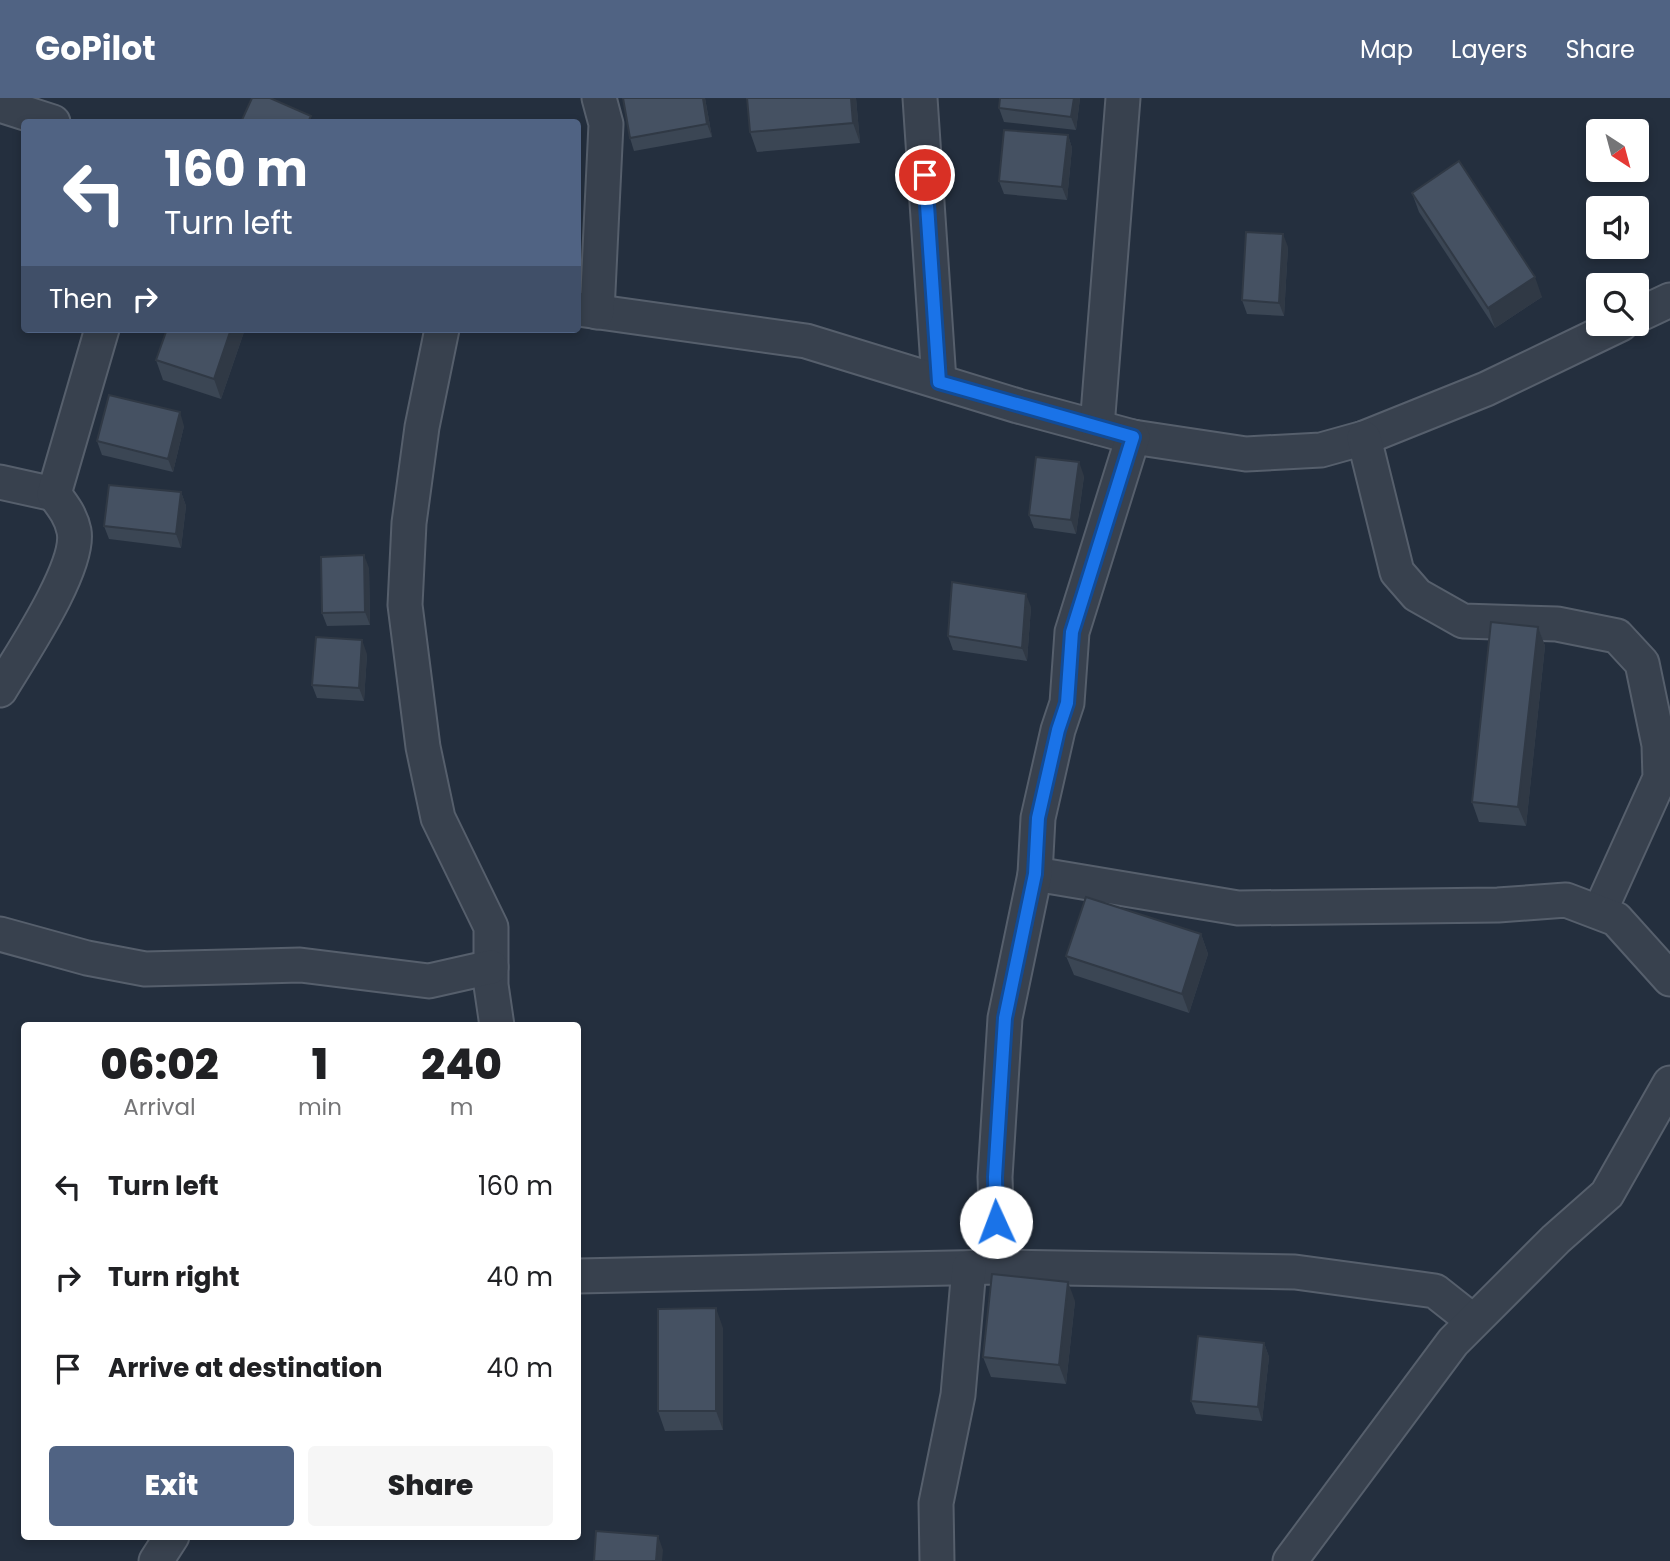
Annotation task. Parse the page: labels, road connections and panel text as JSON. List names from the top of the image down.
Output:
{
  "north": "bottom right",
  "page": {
    "header": "GoPilot",
    "nav": ["Map", "Layers", "Share"],
    "turn": ["160 m", "Turn left"],
    "then": "Then",
    "eta": [
      "06:02",
      "Arrival",
      "1",
      "min",
      "240",
      "m"
    ],
    "list": [
      {
        "name": "Turn left",
        "value": "160 m"
      },
      {
        "name": "Turn right",
        "value": "40 m"
      },
      {
        "name": "Arrive at destination",
        "value": "40 m"
      }
    ],
    "buttons": ["Exit", "Share"]
  }
}
